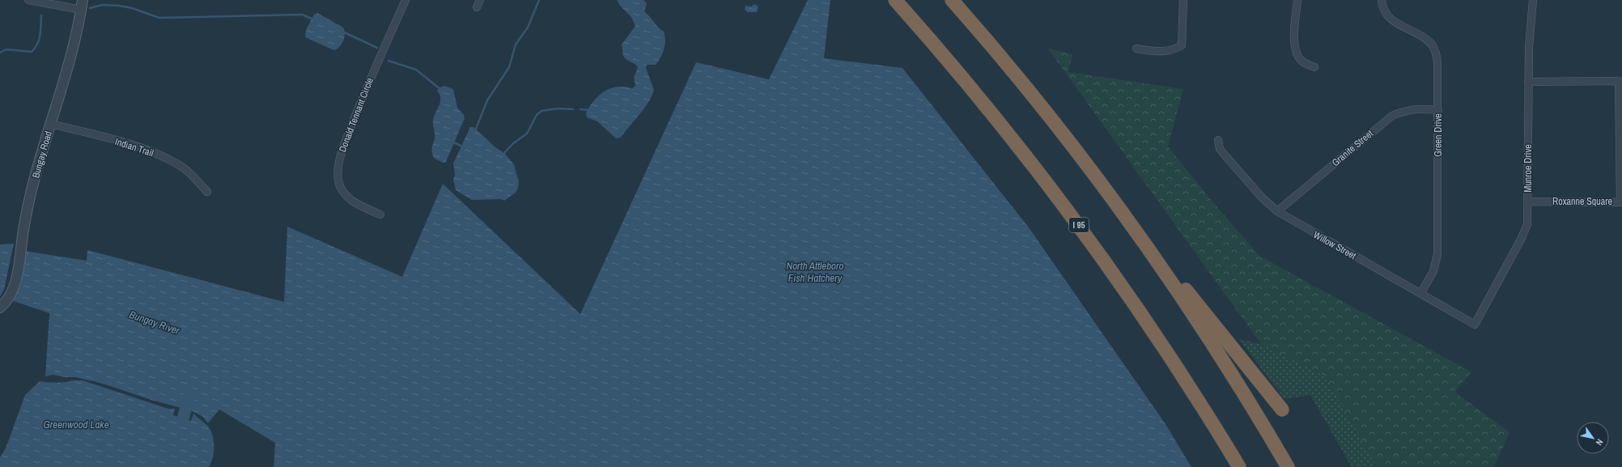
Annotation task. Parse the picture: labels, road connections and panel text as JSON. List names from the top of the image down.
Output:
{
  "streets": {
    "highway": ["I 95"],
    "street": [
      "Donald Tennant Circle",
      "Green Drive",
      "Indian Trail",
      "Granite Street",
      "Bungay Road",
      "Munroe Drive",
      "Roxanne Square",
      "Willow Street"
    ]
  },
  "crossings": [
    ["Green Drive", "Granite Street"],
    ["Green Drive", "Willow Street"],
    ["Indian Trail", "Bungay Road"],
    ["Granite Street", "Willow Street"],
    ["Munroe Drive", "Roxanne Square"],
    ["Munroe Drive", "Willow Street"]
  ],
  "water": ["North Attleboro Fish Hatchery", "Bungay River", "Greenwood Lake"],
  "north": "bottom right"
}
